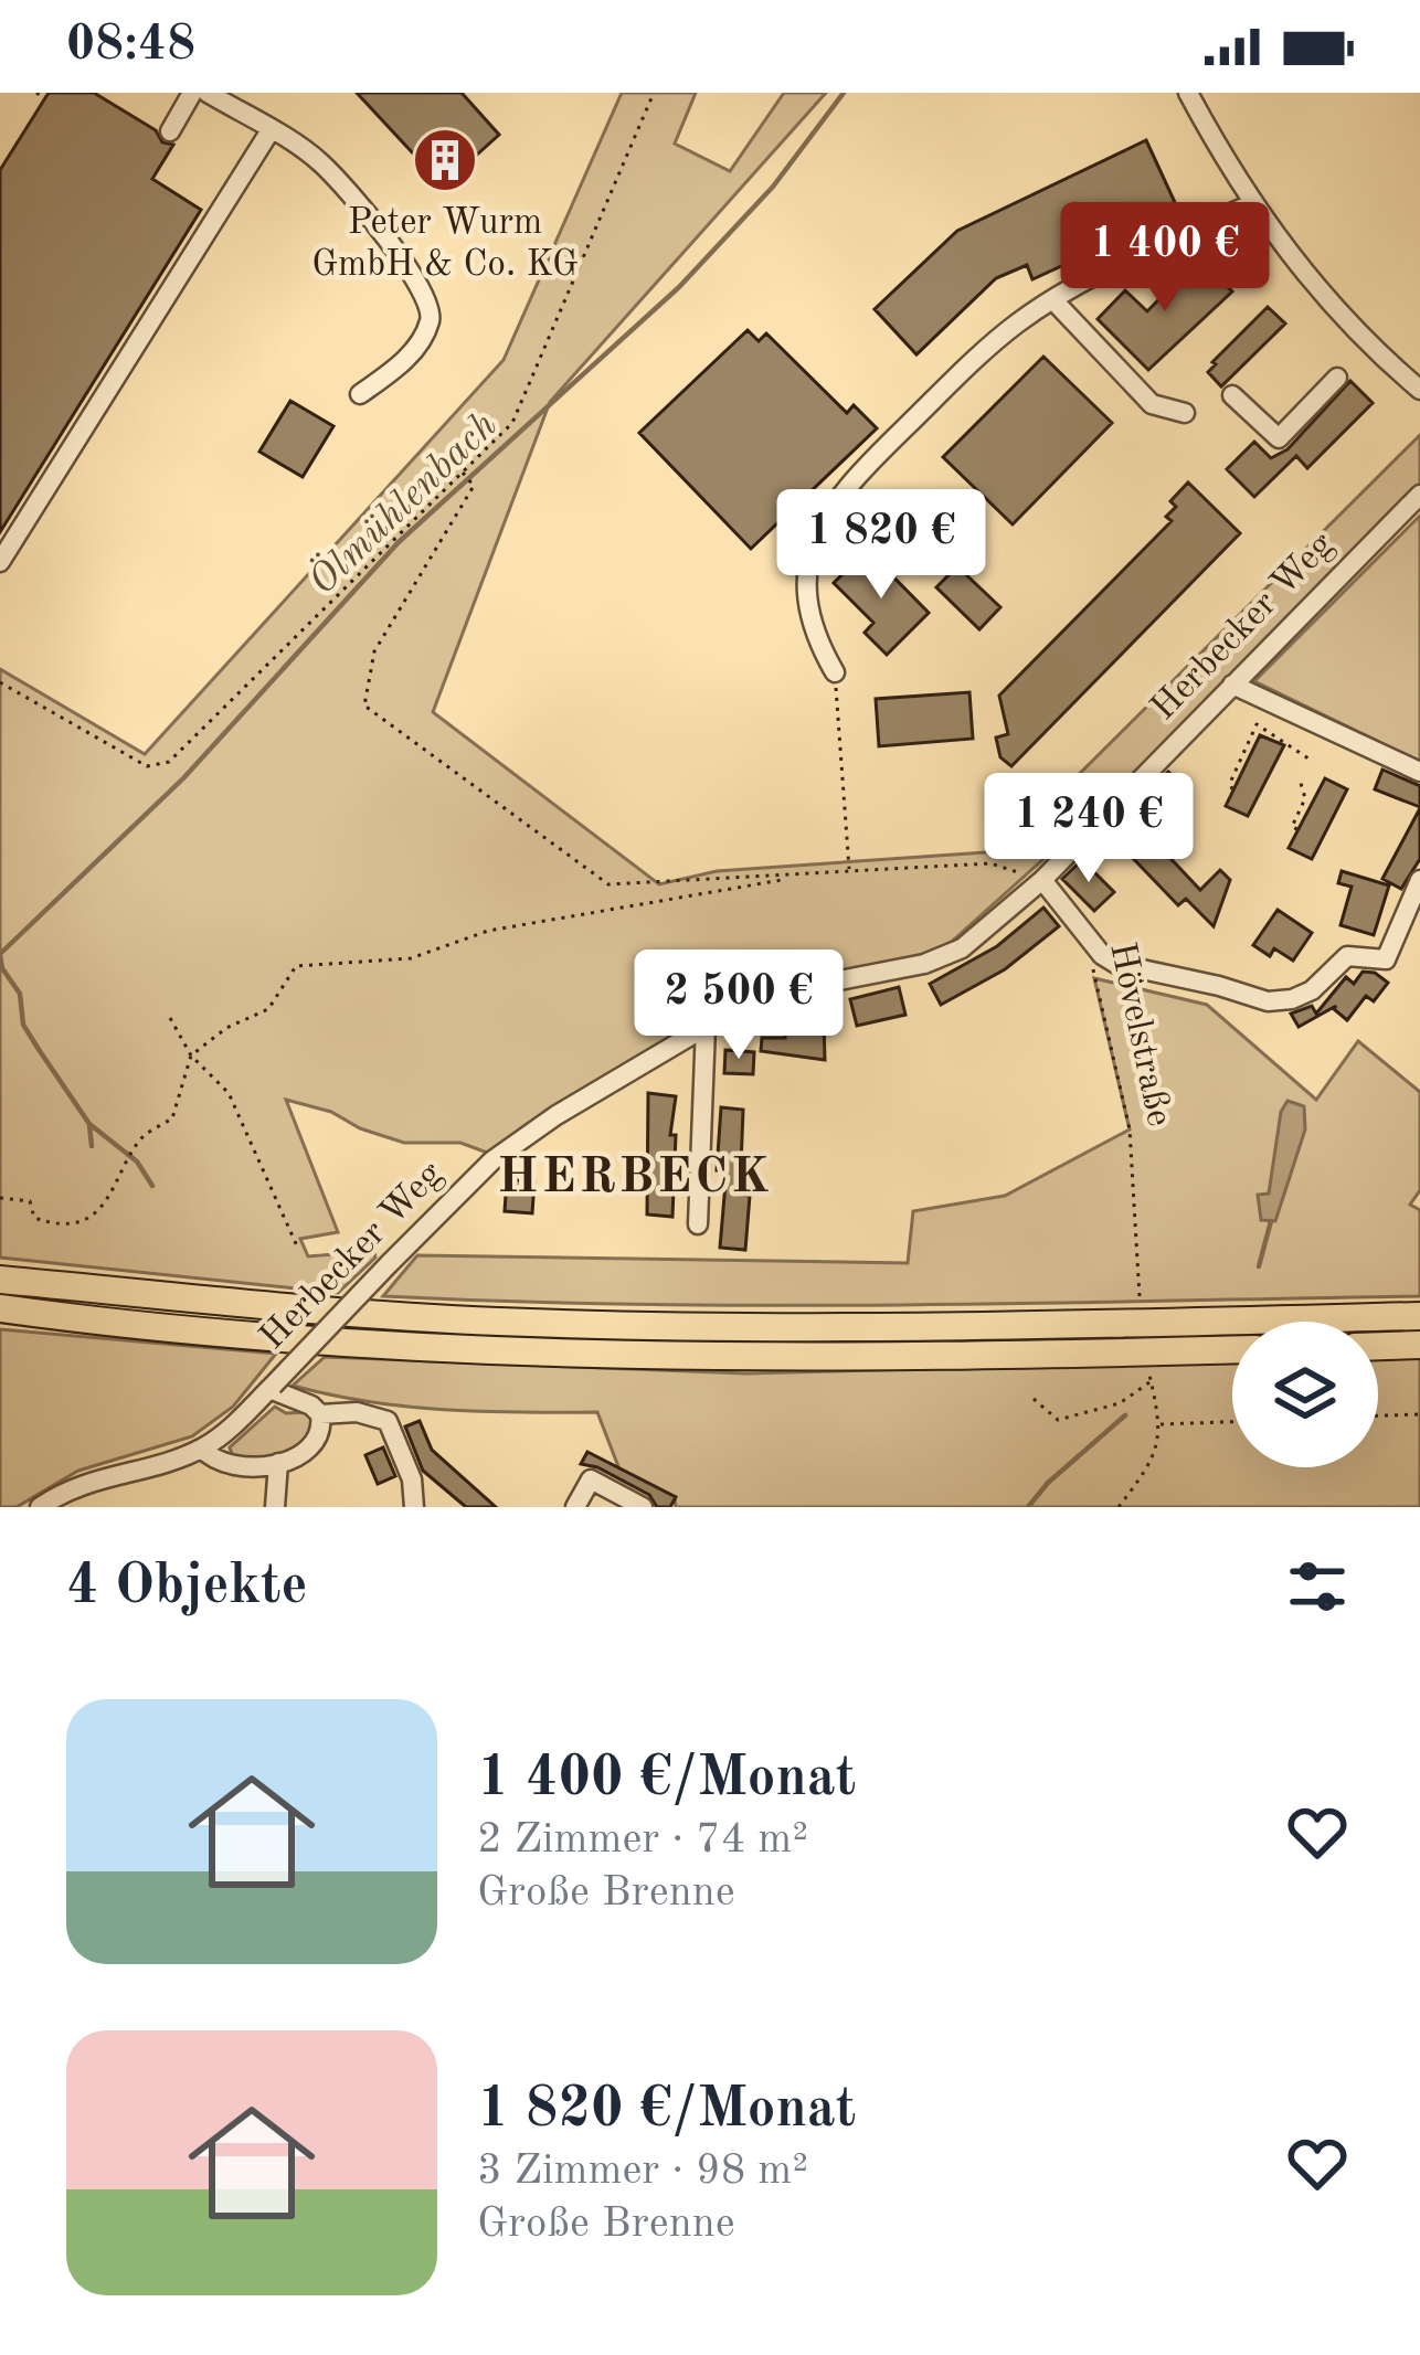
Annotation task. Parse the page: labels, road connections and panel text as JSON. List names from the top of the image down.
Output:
{
  "streets": {
    "street": ["Herbecker Weg", "Hövelstraße"]
  },
  "crossings": [
    ["Herbecker Weg", "Hövelstraße"]
  ],
  "districts": ["HERBECK"],
  "water": ["Ölmühlenbach"],
  "places": {
    "building": ["Peter Wurm GmbH & Co. KG"]
  },
  "page": {
    "status": "08:48",
    "price": [
      "1 400 €",
      "1 820 €",
      "1 240 €",
      "2 500 €"
    ],
    "heading": "4 Objekte",
    "list": [
      {
        "name": "1 400 €/Monat",
        "note": "2 Zimmer · 74 m² · Große Brenne"
      },
      {
        "name": "1 820 €/Monat",
        "note": "3 Zimmer · 98 m² · Große Brenne"
      }
    ]
  }
}
